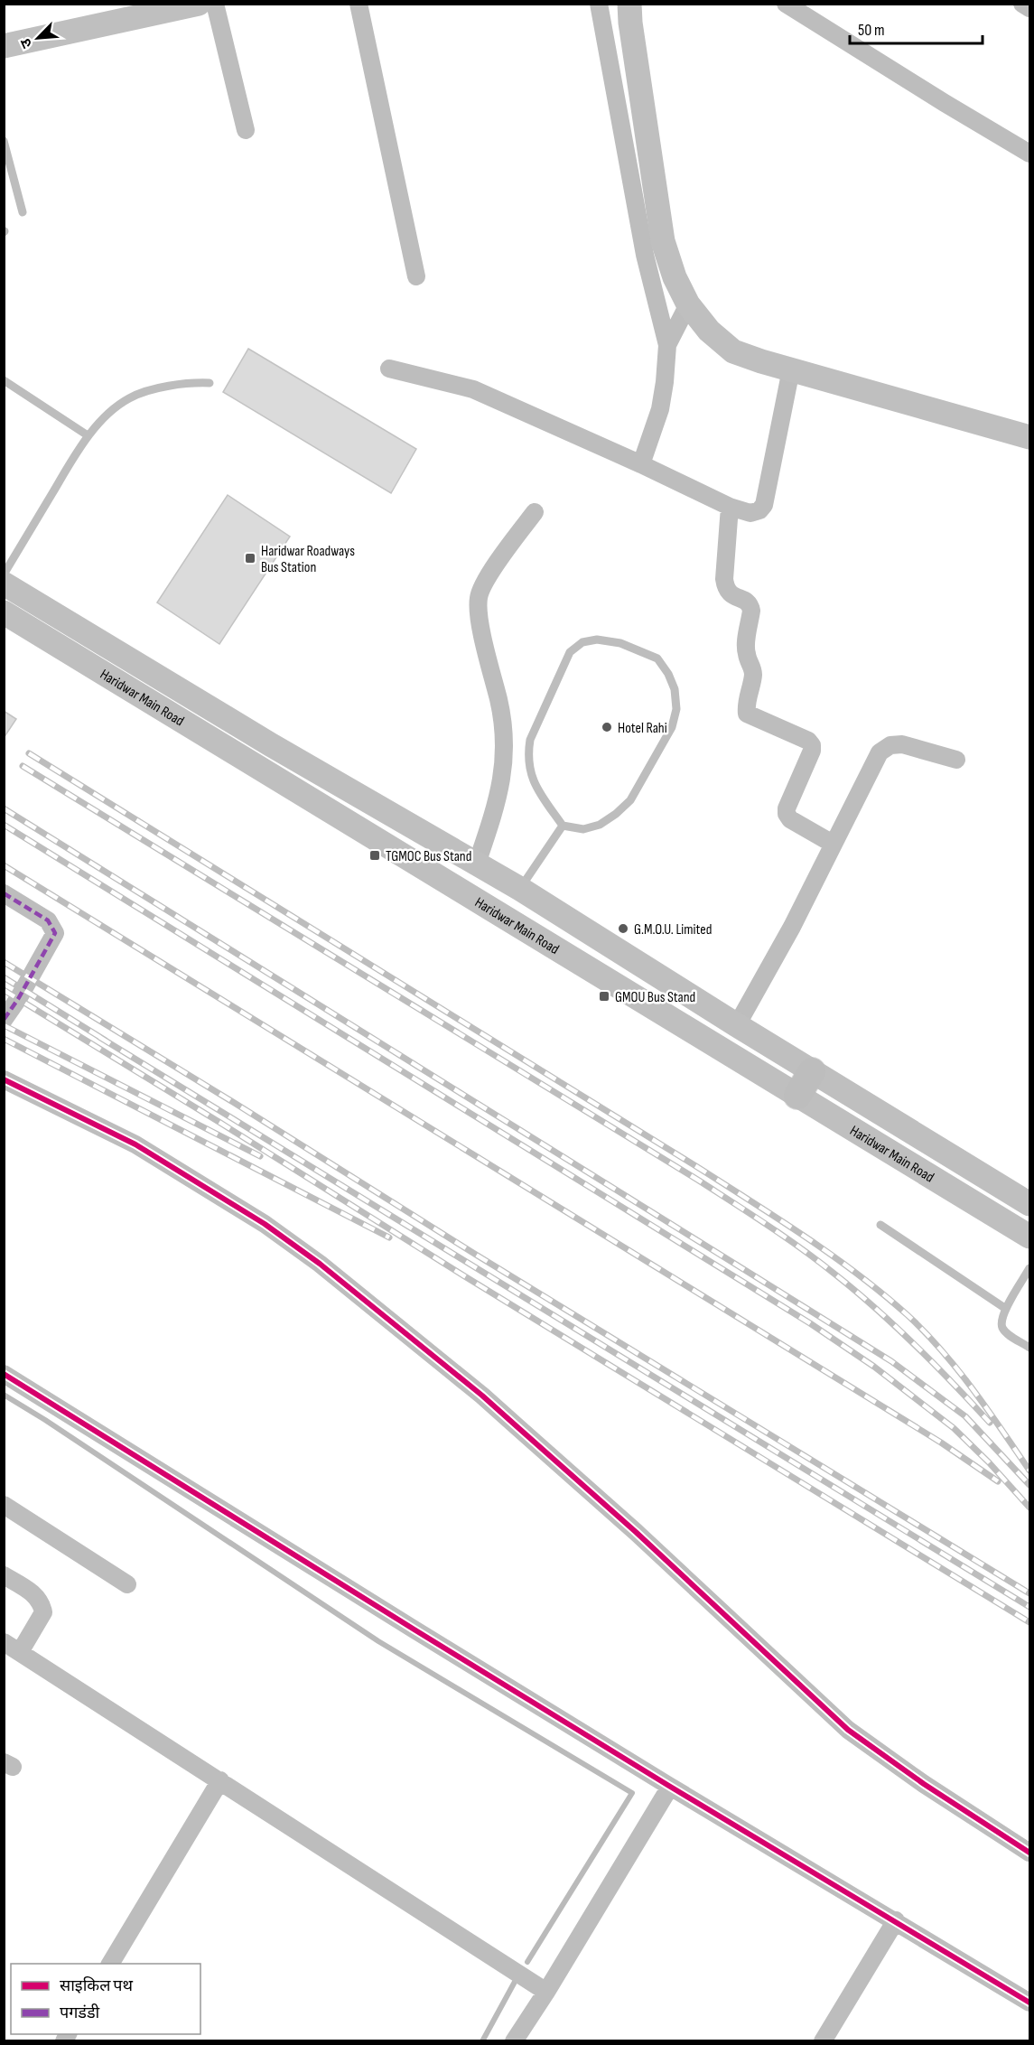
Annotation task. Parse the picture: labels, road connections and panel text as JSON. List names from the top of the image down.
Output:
{
  "streets": {
    "main road": ["Haridwar Main Road"]
  },
  "places": {
    "transit": ["Haridwar Roadways Bus Station", "TGMOC Bus Stand", "GMOU Bus Stand"],
    "other": ["Hotel Rahi", "G.M.O.U. Limited"]
  },
  "legend": ["साइकिल पथ", "पगडंडी"],
  "scale_bar": "50 m",
  "north": "bottom left"
}
